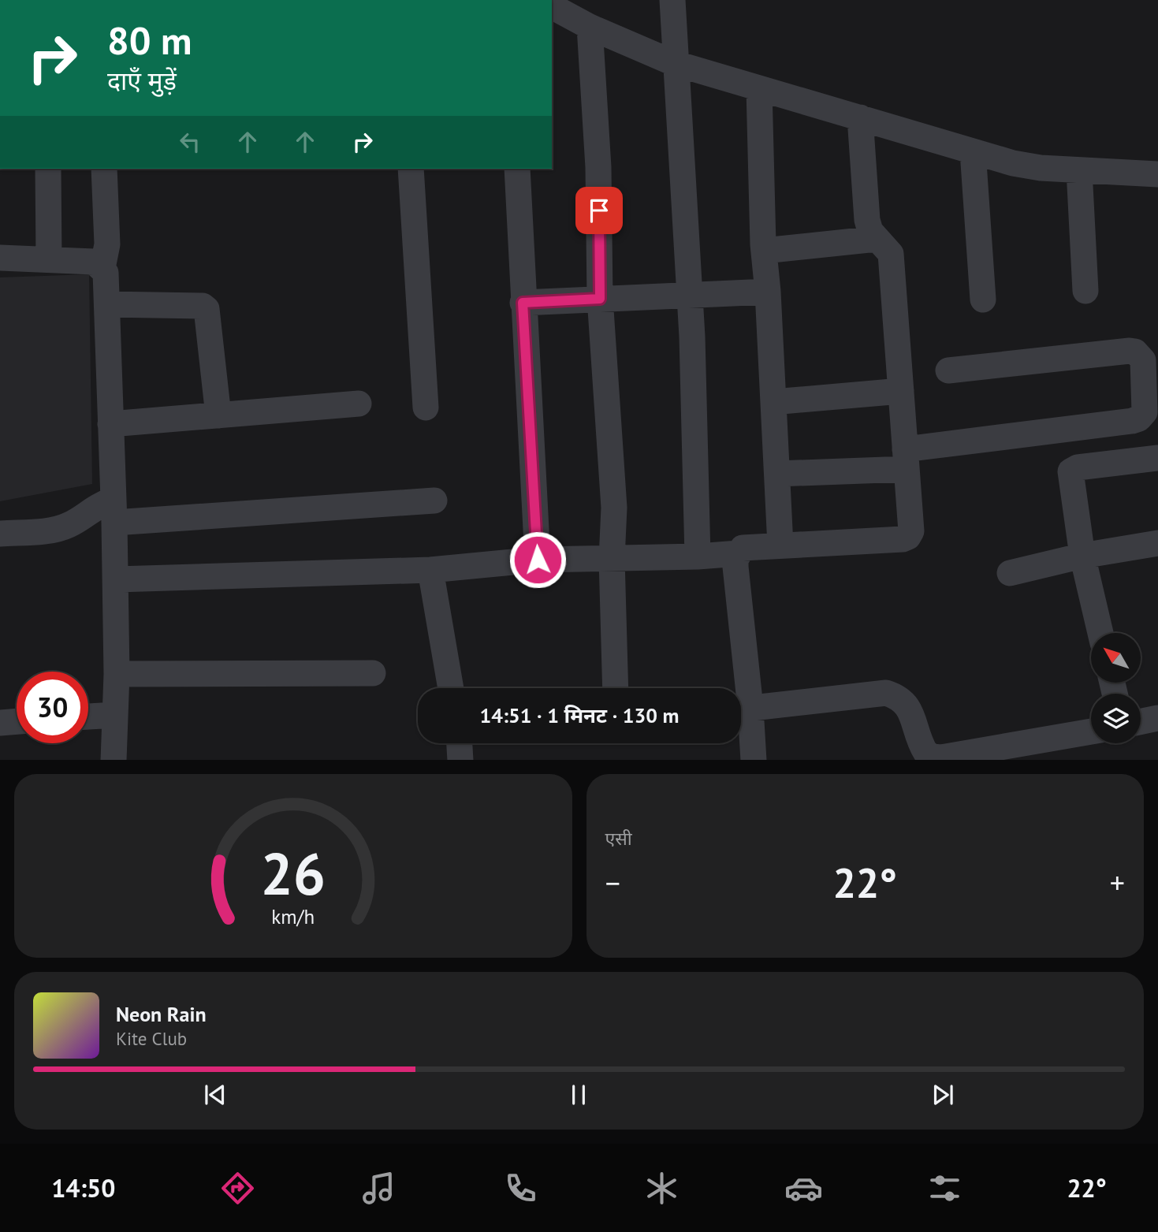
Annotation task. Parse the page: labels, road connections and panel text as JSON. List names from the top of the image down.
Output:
{
  "north": "top left",
  "page": {
    "turn": ["80 m", "दाएँ मुड़ें"],
    "limit": "30",
    "trip": "14:51 · 1 मिनट · 130 m",
    "tile": "एसी",
    "heat": ["−", "22°", "+"],
    "song": ["Neon Rain", "Kite Club"],
    "tabs": ["14:50", "22°"],
    "gauge": ["26", "km/h"]
  }
}
